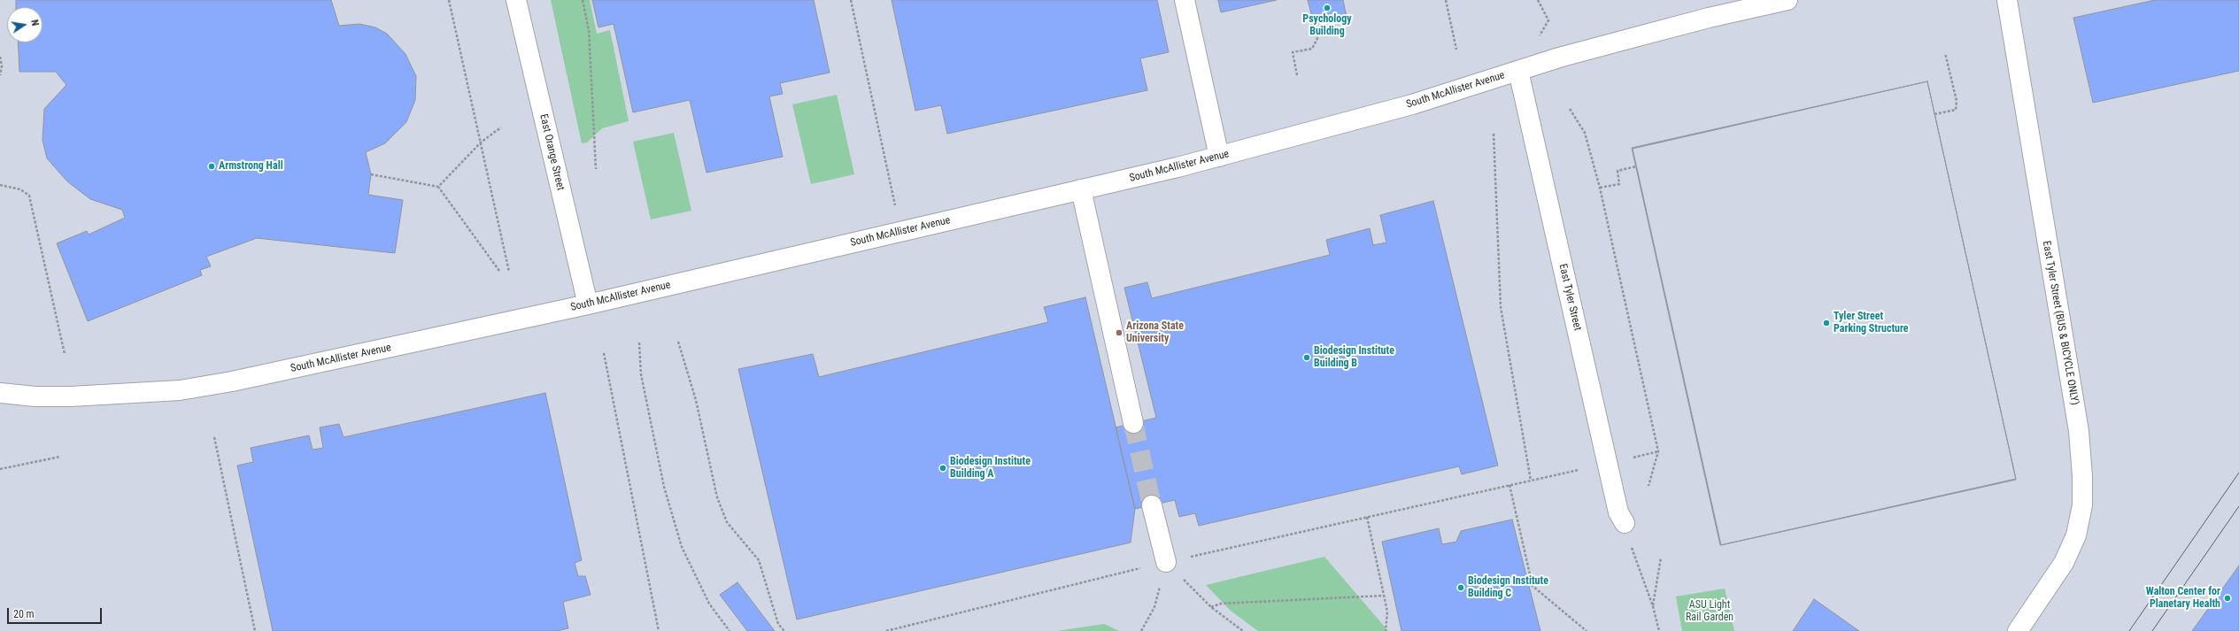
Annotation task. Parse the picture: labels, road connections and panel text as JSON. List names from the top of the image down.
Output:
{
  "streets": {
    "street": [
      "South McAllister Avenue",
      "East Orange Street",
      "East Tyler Street",
      "East Tyler Street (BUS & BICYCLE ONLY)"
    ]
  },
  "crossings": [
    ["South McAllister Avenue", "East Orange Street"],
    ["South McAllister Avenue", "East Tyler Street"]
  ],
  "parks": ["ASU Light Rail Garden"],
  "places": [
    "Psychology Building",
    "Armstrong Hall",
    "Tyler Street Parking Structure",
    "Arizona State University",
    "Biodesign Institute Building B",
    "Biodesign Institute Building A",
    "Biodesign Institute Building C",
    "Walton Center for Planetary Health"
  ],
  "scale_bar": "20 m",
  "north": "right"
}
